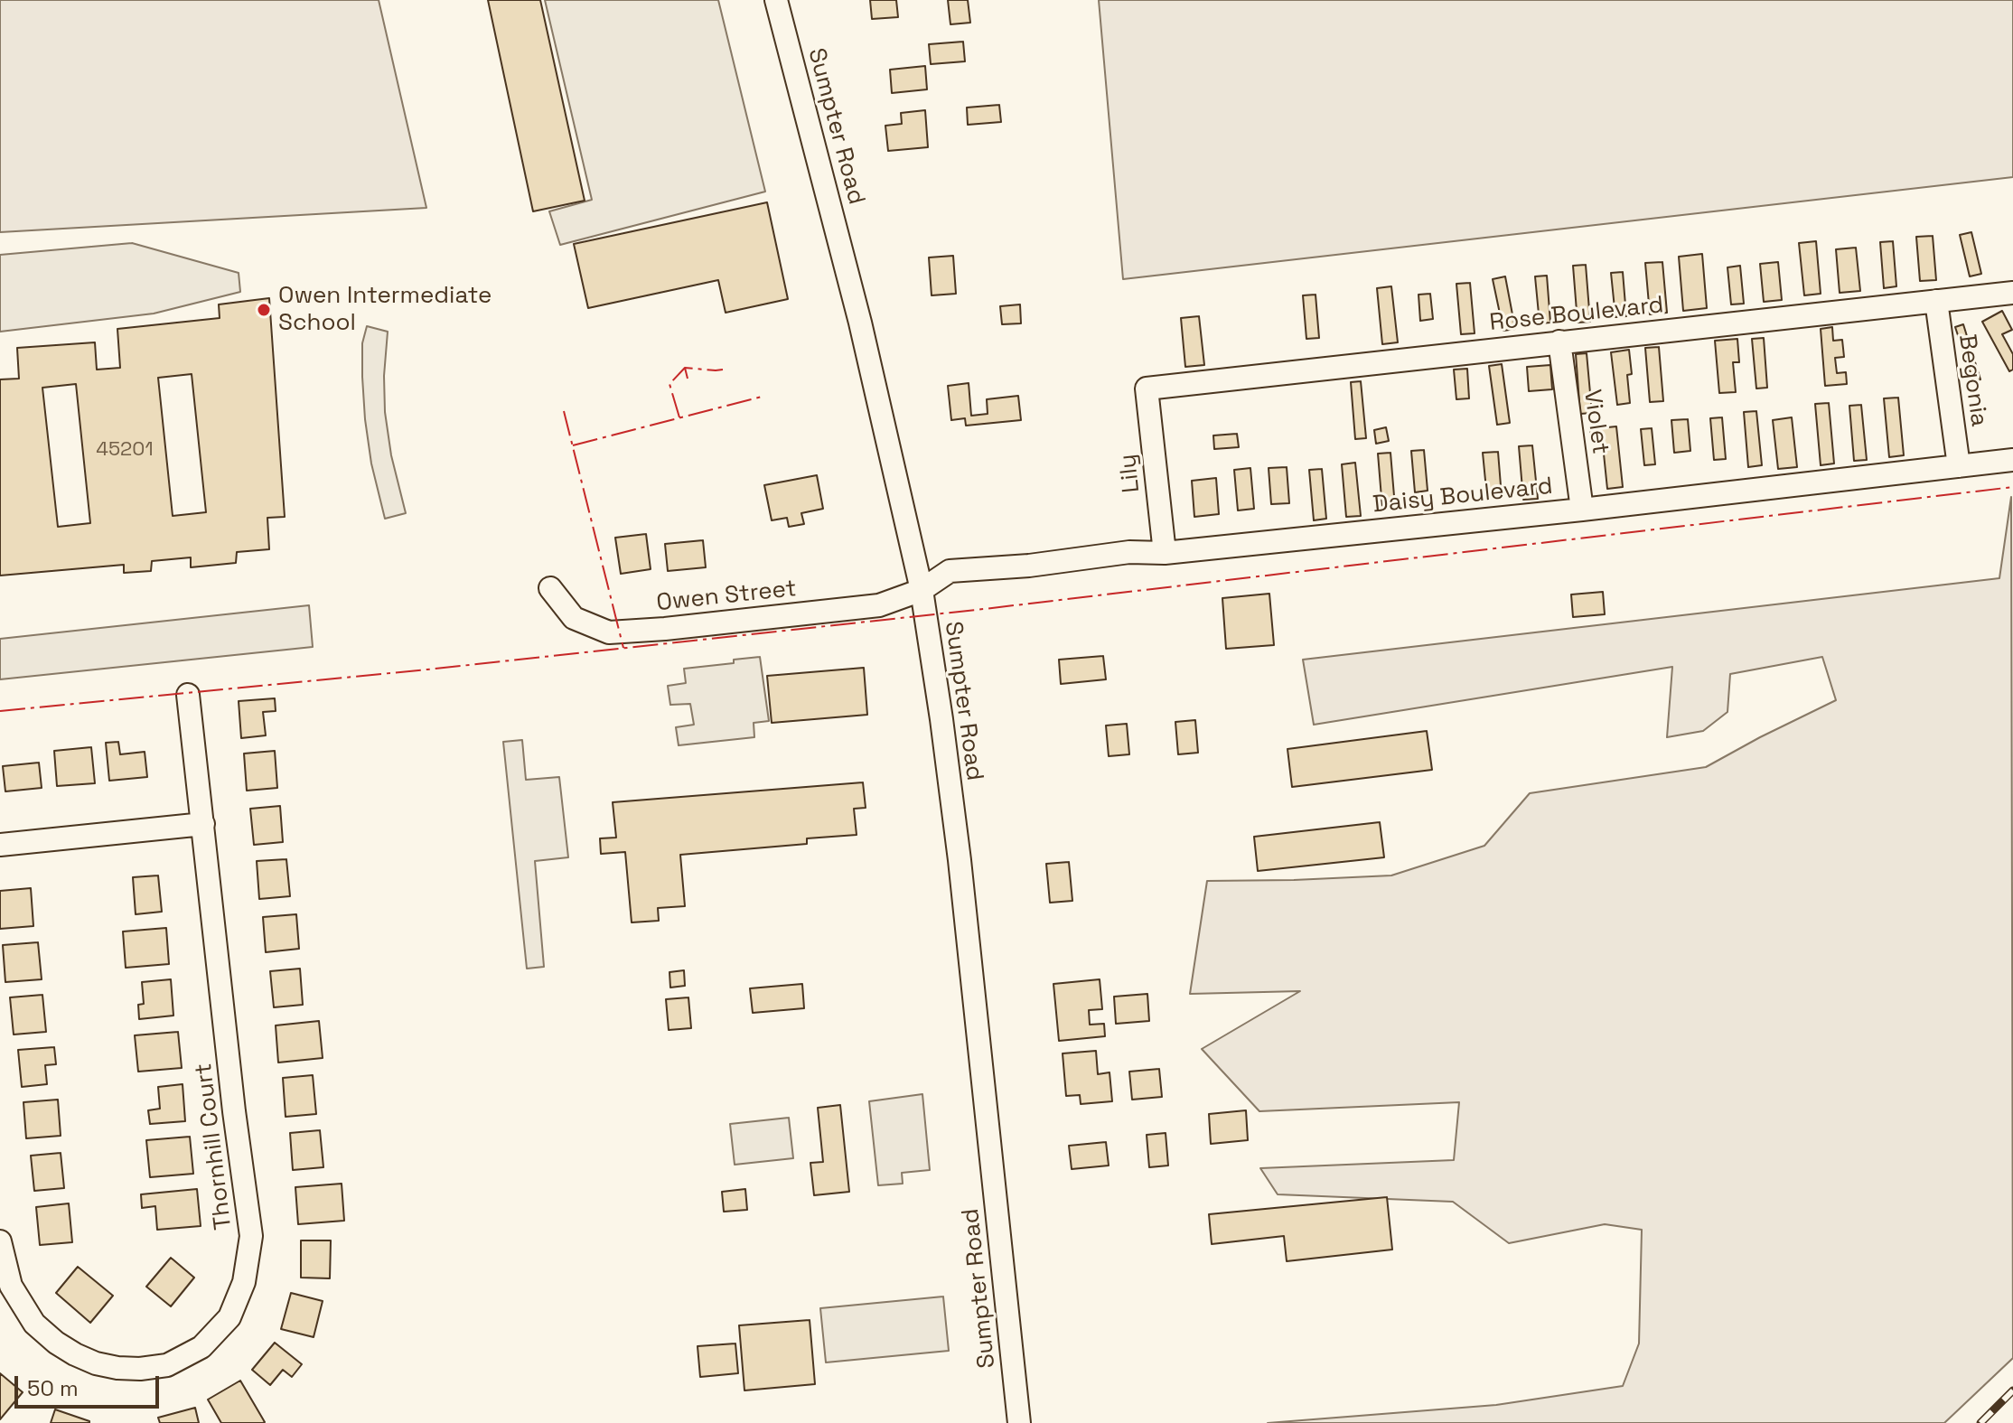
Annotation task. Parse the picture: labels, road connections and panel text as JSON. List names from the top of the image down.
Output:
{
  "streets": {
    "street": [
      "Sumpter Road",
      "Rose Boulevard",
      "Begonia",
      "Violet",
      "Lily",
      "Daisy Boulevard",
      "Owen Street",
      "Thornhill Court"
    ]
  },
  "crossings": [
    ["Sumpter Road", "Daisy Boulevard"],
    ["Sumpter Road", "Owen Street"],
    ["Rose Boulevard", "Begonia"],
    ["Rose Boulevard", "Violet"],
    ["Rose Boulevard", "Lily"],
    ["Begonia", "Daisy Boulevard"],
    ["Violet", "Daisy Boulevard"],
    ["Lily", "Daisy Boulevard"],
    ["Daisy Boulevard", "Owen Street"]
  ],
  "places": ["Owen Intermediate School"],
  "house_numbers": ["45201"],
  "scale_bar": "50 m"
}
